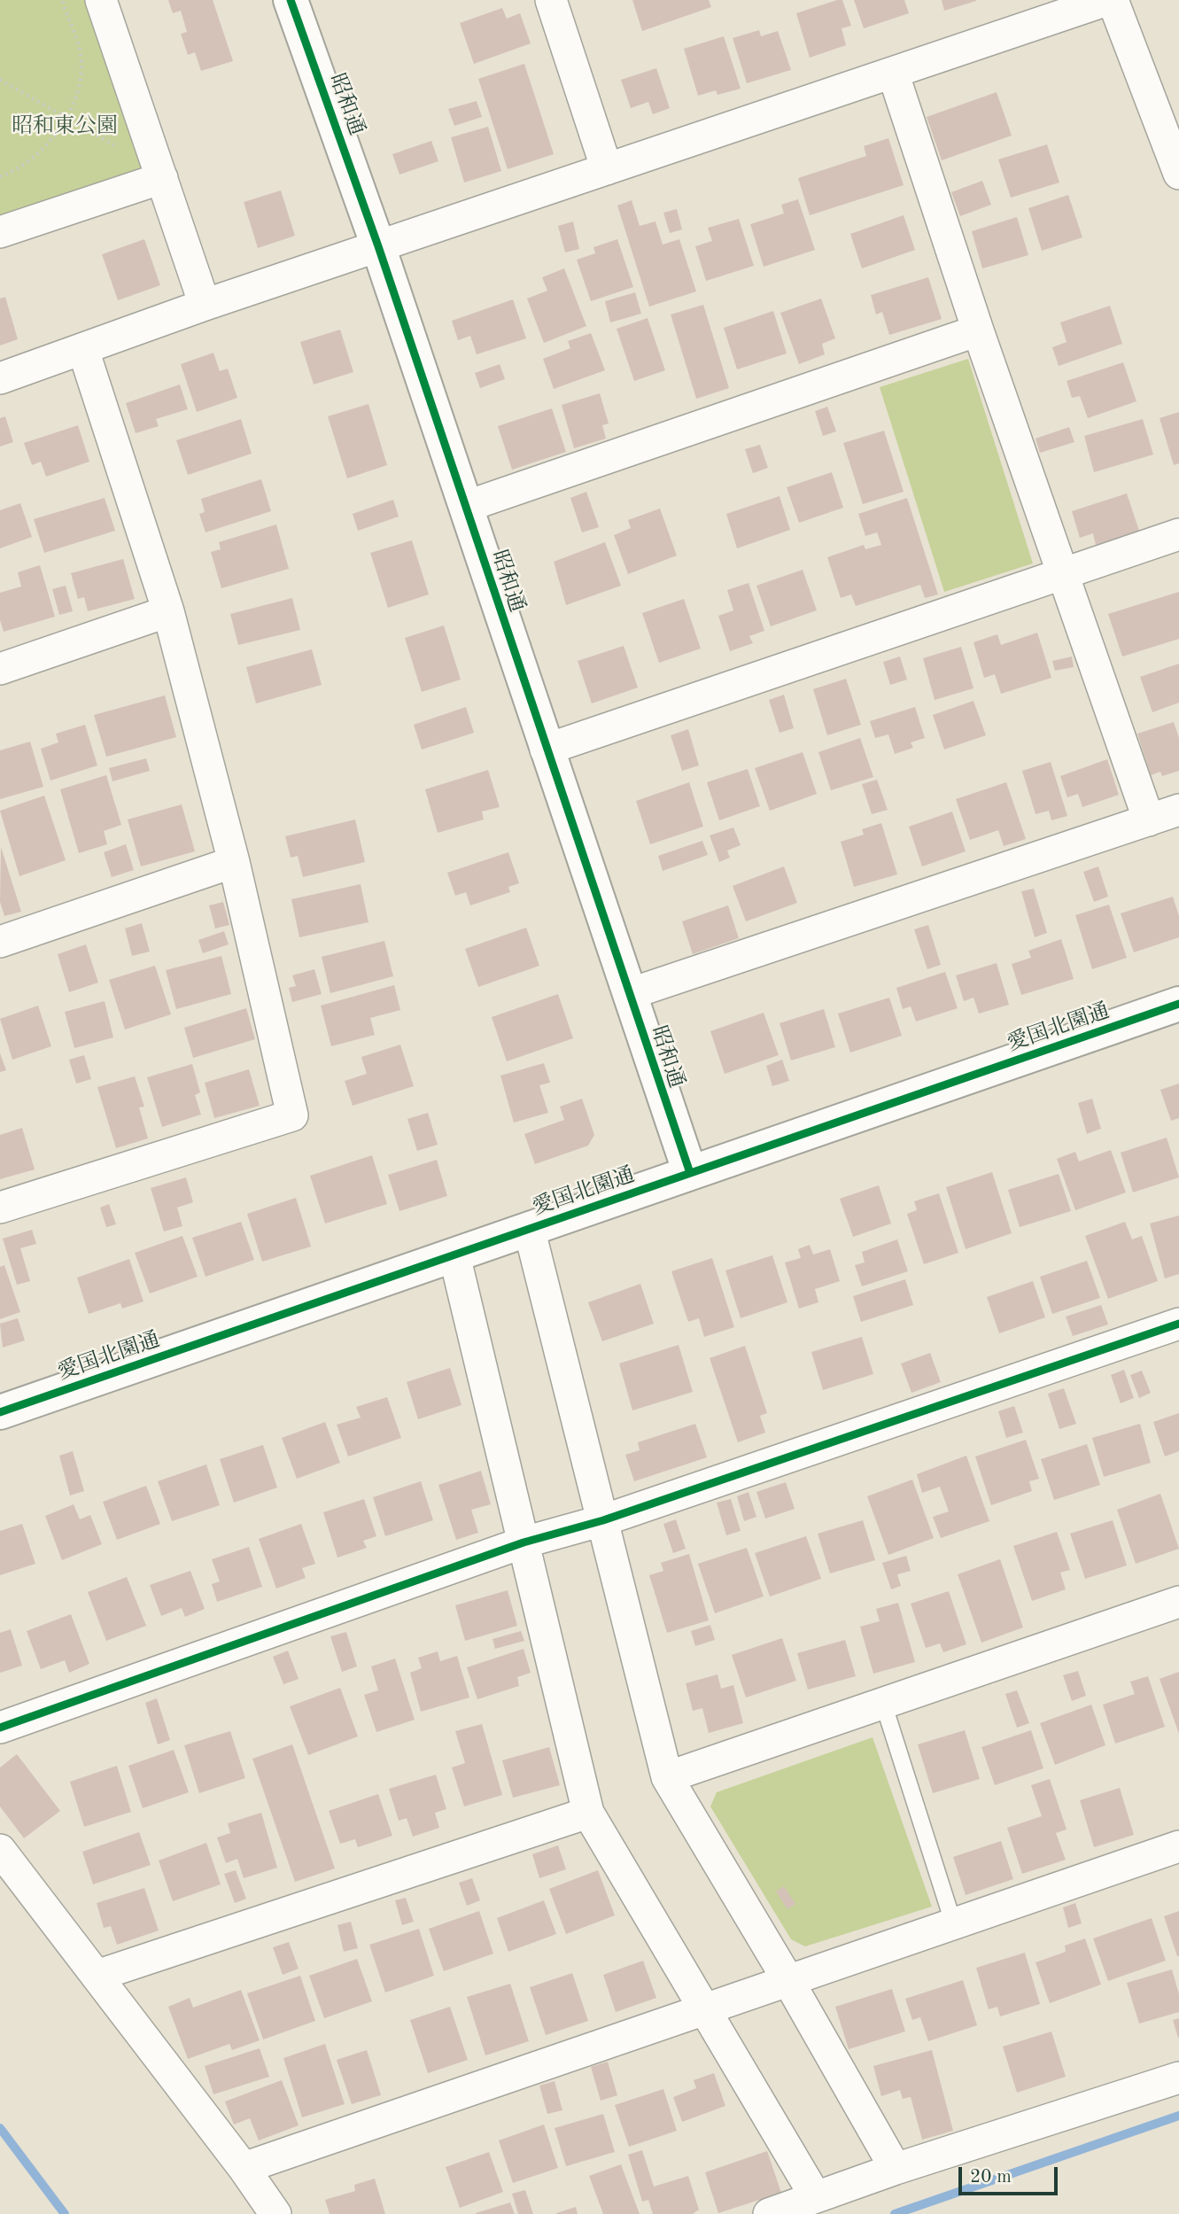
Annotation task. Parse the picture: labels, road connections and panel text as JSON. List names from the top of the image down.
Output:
{
  "streets": {
    "street": ["昭和通", "愛国北園通"]
  },
  "crossings": [
    ["昭和通", "愛国北園通"]
  ],
  "parks": ["昭和東公園"],
  "scale_bar": "20 m"
}
